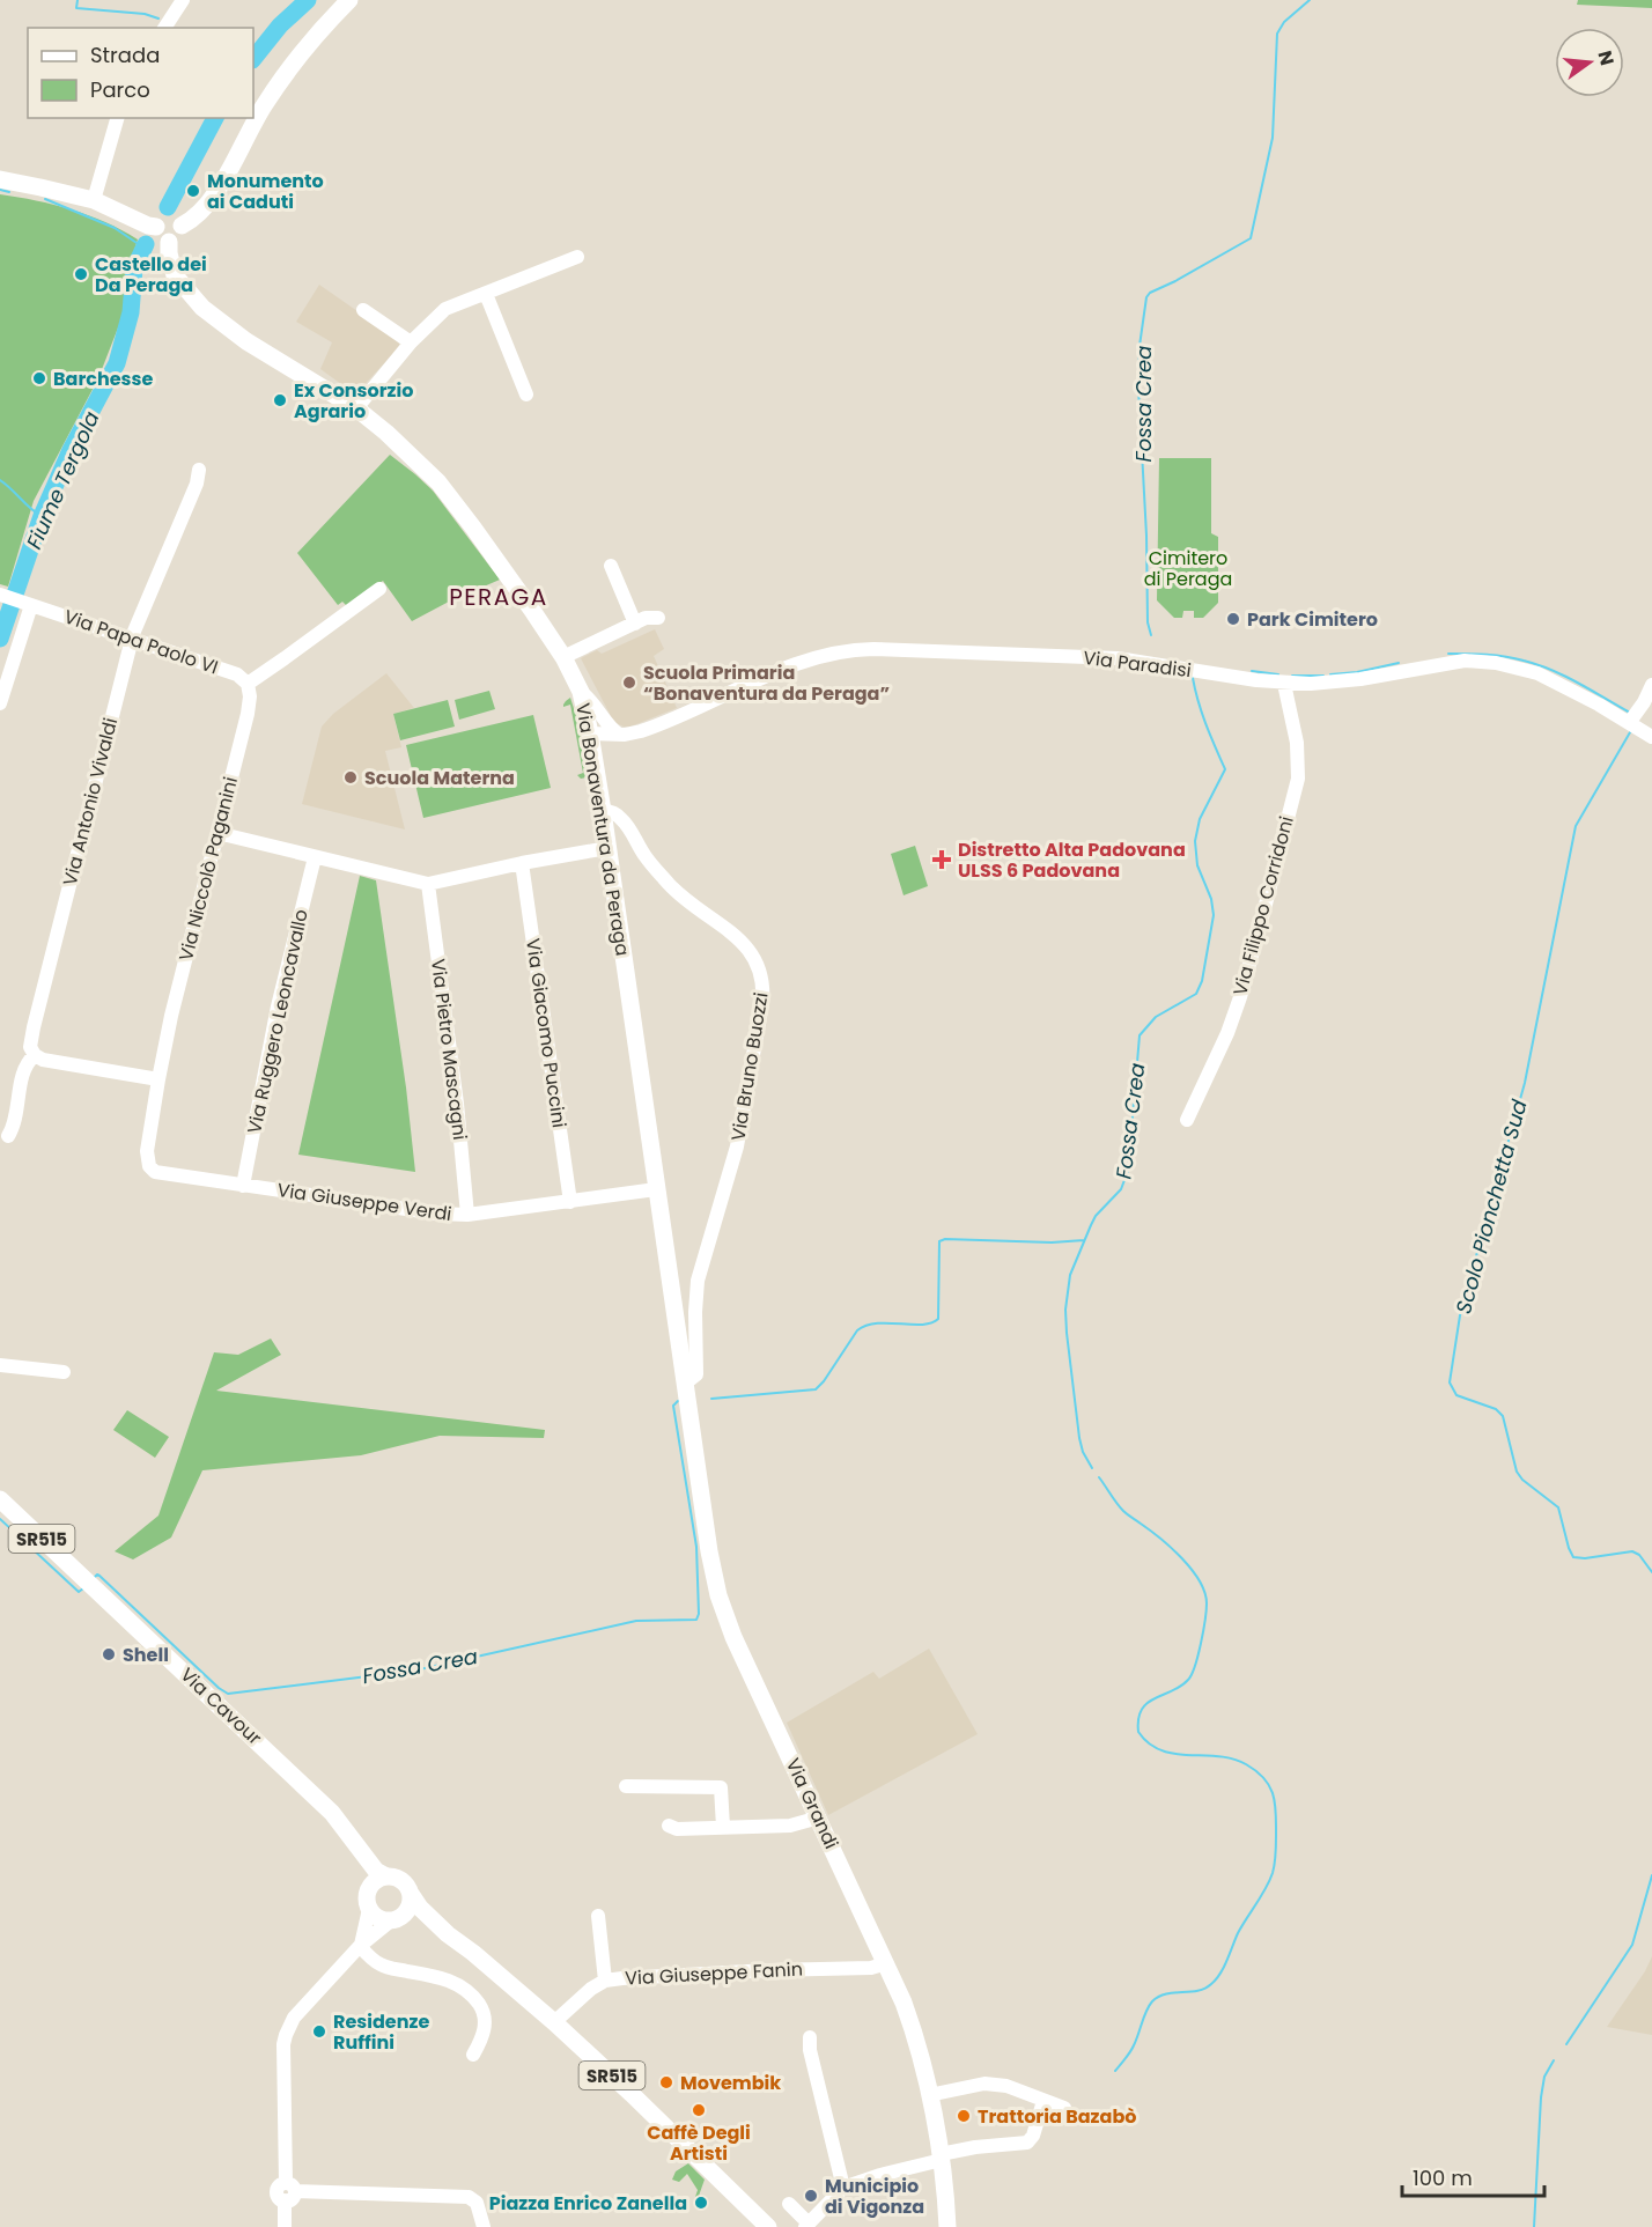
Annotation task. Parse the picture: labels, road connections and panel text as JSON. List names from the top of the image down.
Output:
{
  "streets": {
    "main road": [
      "Via Bonaventura da Peraga",
      "SR515",
      "Via Cavour",
      "Via Grandi"
    ],
    "street": [
      "Via Papa Paolo VI",
      "Via Paradisi",
      "Via Antonio Vivaldi",
      "Via Niccolò Paganini",
      "Via Filippo Corridoni",
      "Via Ruggero Leoncavallo",
      "Via Giacomo Puccini",
      "Via Pietro Mascagni",
      "Via Bruno Buozzi",
      "Via Giuseppe Verdi",
      "Via Giuseppe Fanin"
    ]
  },
  "crossings": [
    ["Via Papa Paolo VI", "Via Antonio Vivaldi"],
    ["Via Papa Paolo VI", "Via Niccolò Paganini"],
    ["Via Paradisi", "Via Bonaventura da Peraga"],
    ["Via Paradisi", "Via Filippo Corridoni"],
    ["Via Bonaventura da Peraga", "Via Bruno Buozzi"],
    ["Via Bonaventura da Peraga", "Via Giuseppe Verdi"],
    ["Via Bonaventura da Peraga", "Via Grandi"],
    ["Via Niccolò Paganini", "Via Giuseppe Verdi"],
    ["Via Ruggero Leoncavallo", "Via Giuseppe Verdi"],
    ["Via Giacomo Puccini", "Via Giuseppe Verdi"],
    ["Via Pietro Mascagni", "Via Giuseppe Verdi"],
    ["Via Bruno Buozzi", "Via Grandi"],
    ["SR515", "Via Cavour"],
    ["SR515", "Via Giuseppe Fanin"],
    ["Via Grandi", "Via Giuseppe Fanin"]
  ],
  "districts": ["PERAGA"],
  "water": ["Fossa Crea", "Fiume Tergola", "Scolo Pionchetta Sud"],
  "parks": ["Cimitero di Peraga"],
  "places": {
    "other": [
      "Monumento ai Caduti",
      "Castello dei Da Peraga",
      "Barchesse",
      "Ex Consorzio Agrario",
      "Park Cimitero",
      "Scuola Primaria “Bonaventura da Peraga”",
      "Scuola Materna",
      "Shell",
      "Residenze Ruffini",
      "Movembik",
      "Caffè Degli Artisti",
      "Trattoria Bazabò",
      "Municipio di Vigonza",
      "Piazza Enrico Zanella"
    ],
    "health": ["Distretto Alta Padovana ULSS 6 Padovana"]
  },
  "legend": ["Strada", "Parco"],
  "scale_bar": "100 m",
  "north": "right"
}
